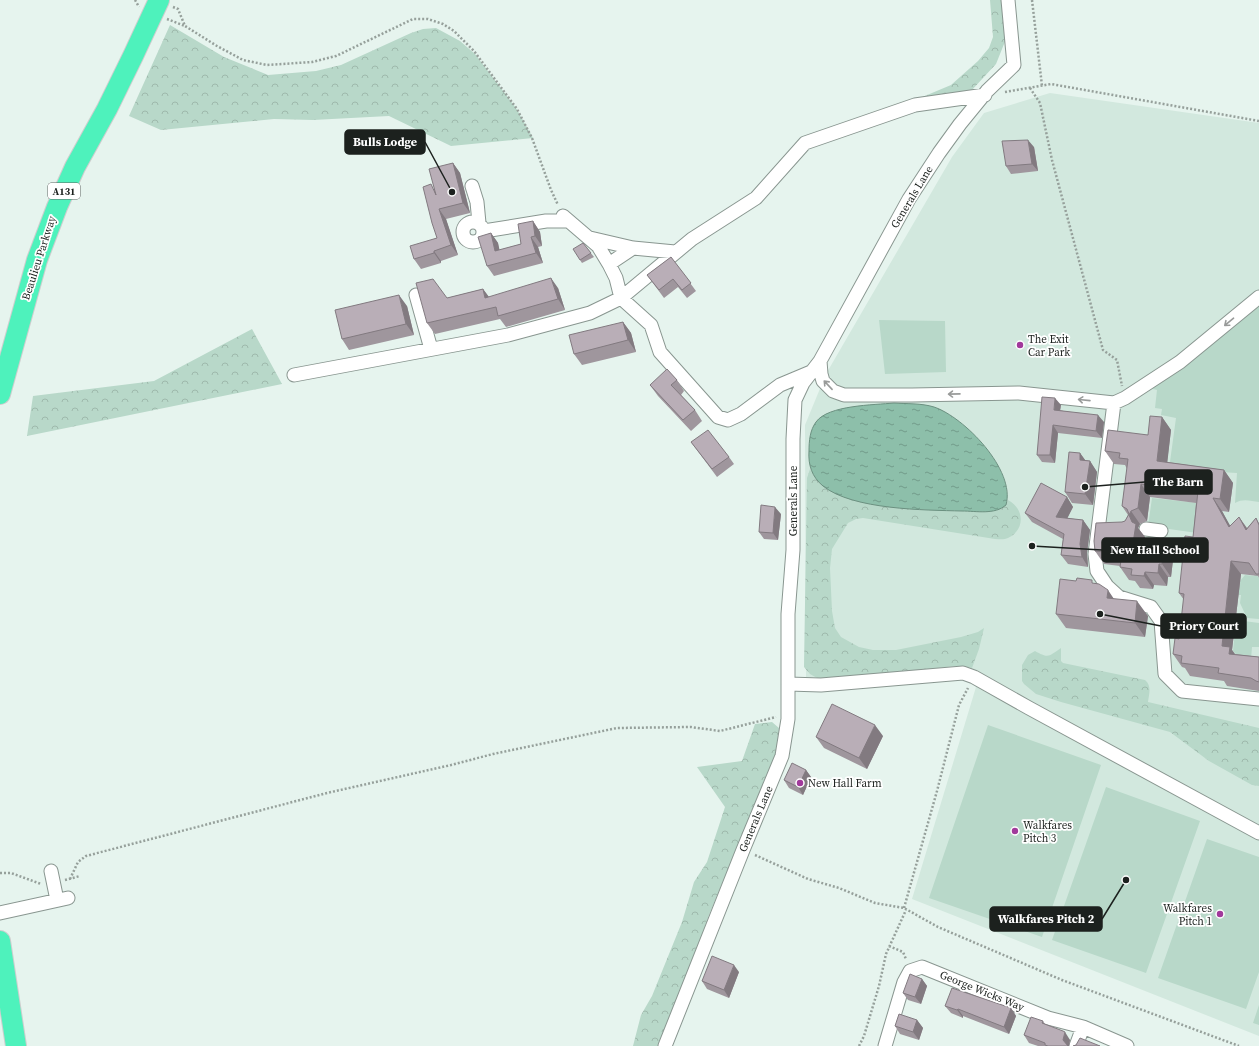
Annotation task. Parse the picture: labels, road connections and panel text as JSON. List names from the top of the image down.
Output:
{
  "streets": {
    "highway": ["A131", "Beaulieu Parkway"],
    "street": ["Generals Lane", "George Wicks Way"]
  },
  "places": [
    "Bulls Lodge",
    "The Exit Car Park",
    "The Barn",
    "New Hall School",
    "Priory Court",
    "New Hall Farm",
    "Walkfares Pitch 3",
    "Walkfares Pitch 2",
    "Walkfares Pitch 1"
  ]
}
